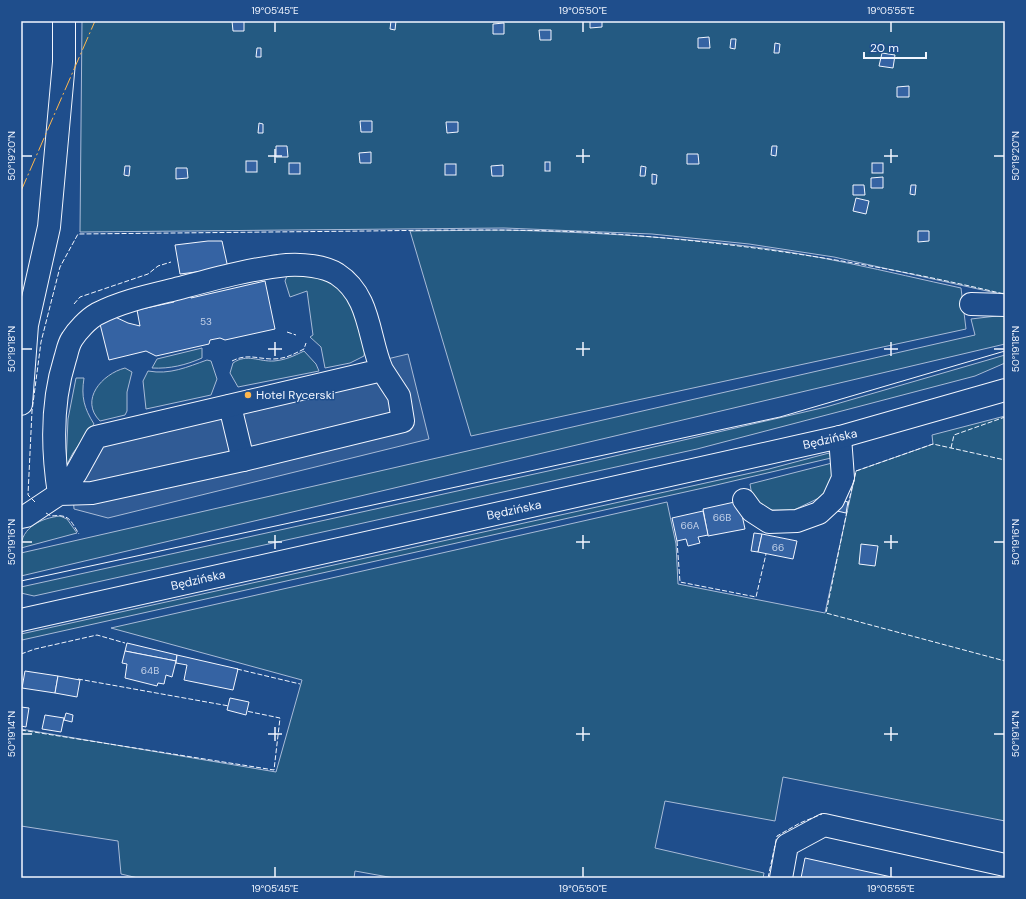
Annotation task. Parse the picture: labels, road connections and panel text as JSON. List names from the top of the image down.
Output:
{
  "streets": {
    "main road": ["Będzińska"]
  },
  "places": ["Hotel Rycerski"],
  "house_numbers": [
    "53",
    "66B",
    "66A",
    "66",
    "64B"
  ],
  "scale_bar": "20 m",
  "coordinates": [
    "19°05'45\"E",
    "19°05'50\"E",
    "19°05'55\"E",
    "50°19'20\"N",
    "50°19'18\"N",
    "50°19'16\"N",
    "50°19'14\"N"
  ]
}
